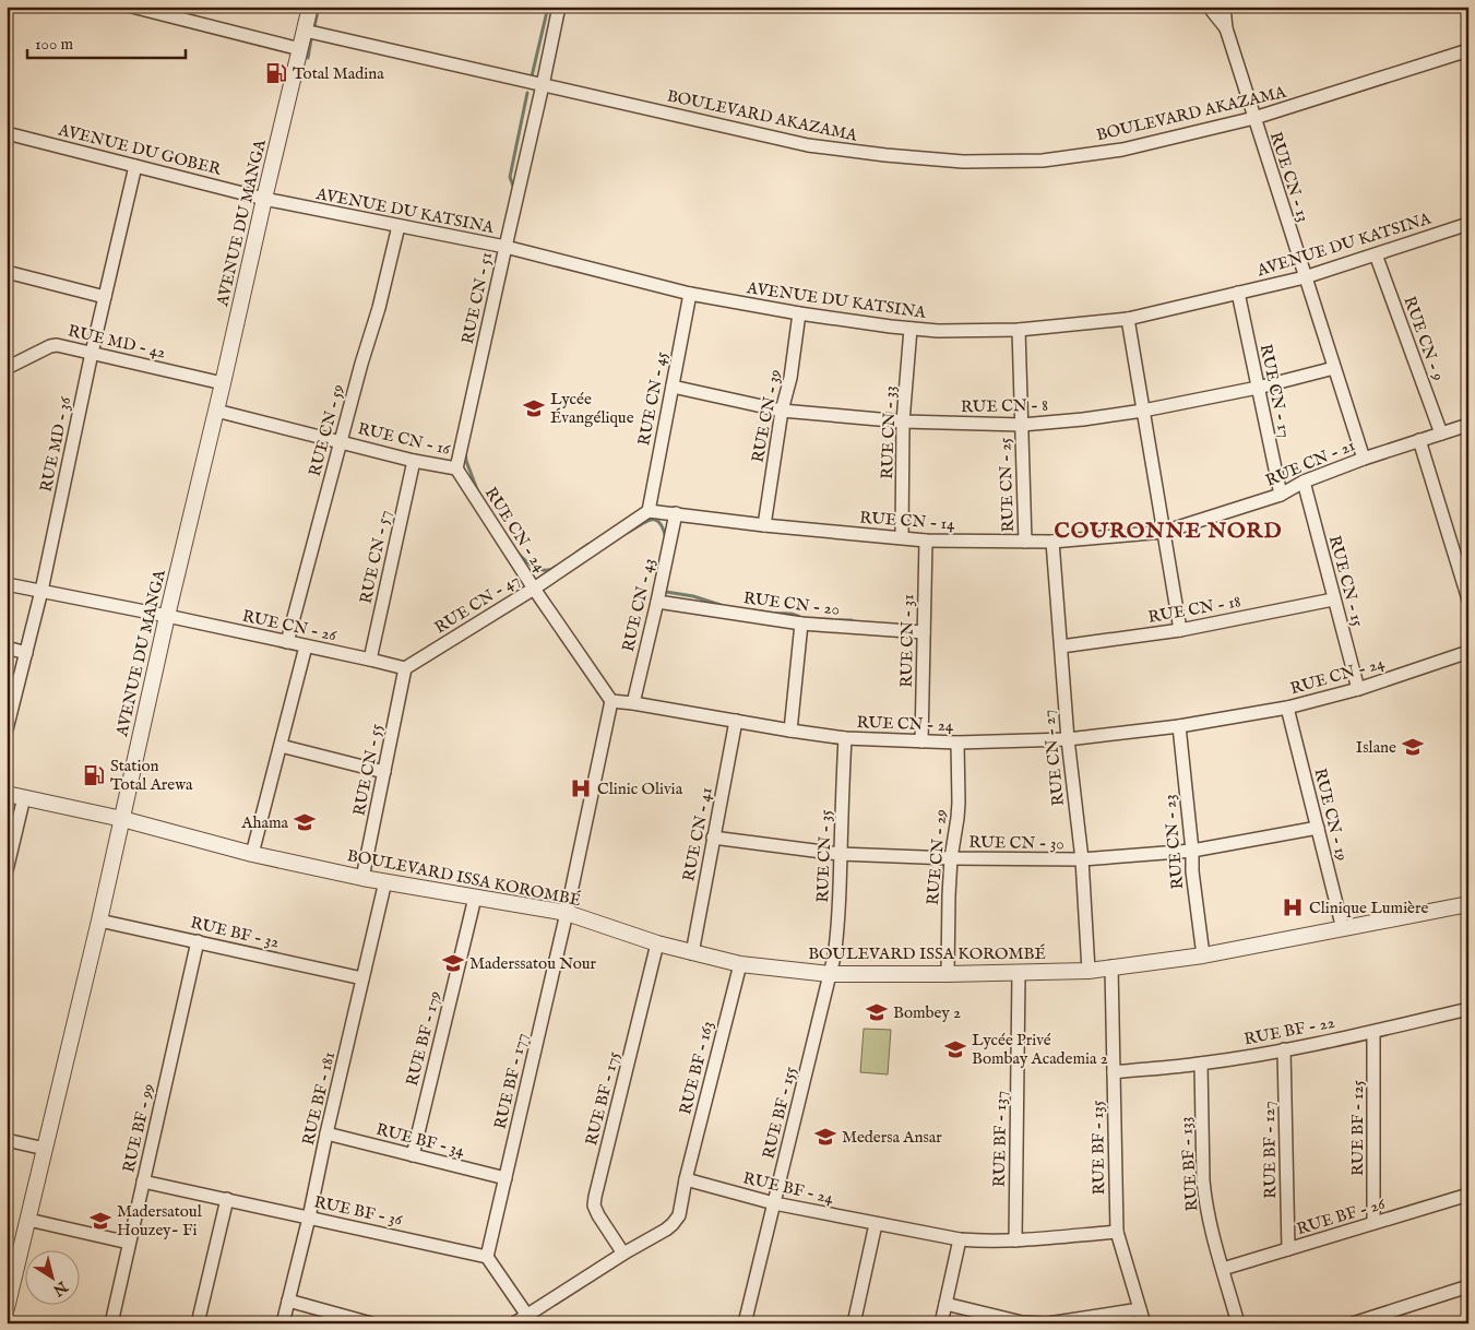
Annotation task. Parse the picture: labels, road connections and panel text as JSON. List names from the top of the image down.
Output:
{
  "streets": {
    "street": [
      "BOULEVARD AKAZAMA",
      "AVENUE DU GOBER",
      "RUE CN - 13",
      "AVENUE DU KATSINA",
      "AVENUE DU MANGA",
      "RUE CN - 51",
      "RUE CN - 9",
      "RUE MD - 42",
      "RUE CN - 17",
      "RUE CN - 45",
      "RUE CN - 8",
      "RUE CN - 39",
      "RUE CN - 59",
      "RUE CN - 33",
      "RUE CN - 16",
      "RUE MD - 36",
      "RUE CN - 21",
      "RUE CN - 25",
      "RUE CN - 14",
      "RUE CN - 24",
      "RUE CN - 57",
      "RUE CN - 15",
      "RUE CN - 47",
      "RUE CN - 20",
      "RUE CN - 43",
      "RUE CN - 18",
      "RUE CN - 26",
      "RUE CN - 31",
      "RUE CN - 27",
      "RUE CN - 55",
      "RUE CN - 19",
      "RUE CN - 41",
      "RUE CN - 23",
      "RUE CN - 30",
      "RUE CN - 35",
      "RUE CN - 29",
      "BOULEVARD ISSA KOROMBÉ",
      "RUE BF - 32",
      "RUE BF - 22",
      "RUE BF - 179",
      "RUE BF - 163",
      "RUE BF - 177",
      "RUE BF - 181",
      "RUE BF - 175",
      "RUE BF - 155",
      "RUE BF - 99",
      "RUE BF - 125",
      "RUE BF - 137",
      "RUE BF - 34",
      "RUE BF - 135",
      "RUE BF - 127",
      "RUE BF - 133",
      "RUE BF - 24",
      "RUE BF - 36",
      "RUE BF - 26"
    ]
  },
  "crossings": [
    ["BOULEVARD AKAZAMA", "RUE CN - 13"],
    ["BOULEVARD AKAZAMA", "AVENUE DU MANGA"],
    ["BOULEVARD AKAZAMA", "RUE CN - 51"],
    ["AVENUE DU GOBER", "AVENUE DU KATSINA"],
    ["AVENUE DU GOBER", "AVENUE DU MANGA"],
    ["AVENUE DU GOBER", "RUE MD - 36"],
    ["RUE CN - 13", "AVENUE DU KATSINA"],
    ["RUE CN - 13", "RUE CN - 8"],
    ["RUE CN - 13", "RUE CN - 21"],
    ["AVENUE DU KATSINA", "AVENUE DU MANGA"],
    ["AVENUE DU KATSINA", "RUE CN - 51"],
    ["AVENUE DU KATSINA", "RUE CN - 9"],
    ["AVENUE DU KATSINA", "RUE CN - 17"],
    ["AVENUE DU KATSINA", "RUE CN - 45"],
    ["AVENUE DU KATSINA", "RUE CN - 39"],
    ["AVENUE DU KATSINA", "RUE CN - 59"],
    ["AVENUE DU KATSINA", "RUE CN - 33"],
    ["AVENUE DU KATSINA", "RUE CN - 25"],
    ["AVENUE DU MANGA", "RUE MD - 42"],
    ["AVENUE DU MANGA", "RUE CN - 16"],
    ["AVENUE DU MANGA", "RUE CN - 26"],
    ["AVENUE DU MANGA", "BOULEVARD ISSA KOROMBÉ"],
    ["AVENUE DU MANGA", "RUE BF - 32"],
    ["RUE CN - 51", "RUE CN - 16"],
    ["RUE CN - 51", "RUE CN - 24"],
    ["RUE CN - 9", "RUE CN - 21"],
    ["RUE MD - 42", "RUE MD - 36"],
    ["RUE CN - 17", "RUE CN - 8"],
    ["RUE CN - 17", "RUE CN - 21"],
    ["RUE CN - 45", "RUE CN - 8"],
    ["RUE CN - 45", "RUE CN - 14"],
    ["RUE CN - 45", "RUE CN - 47"],
    ["RUE CN - 8", "RUE CN - 39"],
    ["RUE CN - 8", "RUE CN - 33"],
    ["RUE CN - 8", "RUE CN - 25"],
    ["RUE CN - 39", "RUE CN - 14"],
    ["RUE CN - 59", "RUE CN - 16"],
    ["RUE CN - 59", "RUE CN - 26"],
    ["RUE CN - 33", "RUE CN - 14"],
    ["RUE CN - 16", "RUE CN - 24"],
    ["RUE CN - 16", "RUE CN - 57"],
    ["RUE CN - 21", "RUE CN - 14"],
    ["RUE CN - 21", "RUE CN - 15"],
    ["RUE CN - 25", "RUE CN - 14"],
    ["RUE CN - 14", "RUE CN - 47"],
    ["RUE CN - 14", "RUE CN - 43"],
    ["RUE CN - 14", "RUE CN - 31"],
    ["RUE CN - 14", "RUE CN - 27"],
    ["RUE CN - 24", "RUE CN - 15"],
    ["RUE CN - 24", "RUE CN - 47"],
    ["RUE CN - 24", "RUE CN - 43"],
    ["RUE CN - 24", "RUE CN - 31"],
    ["RUE CN - 24", "RUE CN - 27"],
    ["RUE CN - 24", "RUE CN - 19"],
    ["RUE CN - 24", "RUE CN - 41"],
    ["RUE CN - 24", "RUE CN - 23"],
    ["RUE CN - 24", "RUE CN - 35"],
    ["RUE CN - 24", "RUE CN - 29"],
    ["RUE CN - 24", "RUE BF - 177"],
    ["RUE CN - 57", "RUE CN - 26"],
    ["RUE CN - 15", "RUE CN - 18"],
    ["RUE CN - 47", "RUE CN - 26"],
    ["RUE CN - 47", "RUE CN - 55"],
    ["RUE CN - 20", "RUE CN - 43"],
    ["RUE CN - 20", "RUE CN - 31"],
    ["RUE CN - 18", "RUE CN - 27"],
    ["RUE CN - 26", "RUE CN - 55"],
    ["RUE CN - 27", "RUE CN - 30"],
    ["RUE CN - 27", "BOULEVARD ISSA KOROMBÉ"],
    ["RUE CN - 55", "BOULEVARD ISSA KOROMBÉ"],
    ["RUE CN - 19", "RUE CN - 30"],
    ["RUE CN - 19", "BOULEVARD ISSA KOROMBÉ"],
    ["RUE CN - 41", "RUE CN - 30"],
    ["RUE CN - 41", "BOULEVARD ISSA KOROMBÉ"],
    ["RUE CN - 23", "RUE CN - 30"],
    ["RUE CN - 23", "BOULEVARD ISSA KOROMBÉ"],
    ["RUE CN - 30", "RUE CN - 35"],
    ["RUE CN - 30", "RUE CN - 29"],
    ["RUE CN - 35", "BOULEVARD ISSA KOROMBÉ"],
    ["RUE CN - 35", "RUE BF - 155"],
    ["RUE CN - 29", "BOULEVARD ISSA KOROMBÉ"],
    ["BOULEVARD ISSA KOROMBÉ", "RUE BF - 179"],
    ["BOULEVARD ISSA KOROMBÉ", "RUE BF - 163"],
    ["BOULEVARD ISSA KOROMBÉ", "RUE BF - 177"],
    ["BOULEVARD ISSA KOROMBÉ", "RUE BF - 181"],
    ["BOULEVARD ISSA KOROMBÉ", "RUE BF - 175"],
    ["BOULEVARD ISSA KOROMBÉ", "RUE BF - 155"],
    ["BOULEVARD ISSA KOROMBÉ", "RUE BF - 137"],
    ["BOULEVARD ISSA KOROMBÉ", "RUE BF - 135"],
    ["RUE BF - 32", "RUE BF - 181"],
    ["RUE BF - 32", "RUE BF - 99"],
    ["RUE BF - 22", "RUE BF - 125"],
    ["RUE BF - 22", "RUE BF - 135"],
    ["RUE BF - 22", "RUE BF - 127"],
    ["RUE BF - 22", "RUE BF - 133"],
    ["RUE BF - 179", "RUE BF - 34"],
    ["RUE BF - 163", "RUE BF - 24"],
    ["RUE BF - 177", "RUE BF - 34"],
    ["RUE BF - 177", "RUE BF - 36"],
    ["RUE BF - 181", "RUE BF - 34"],
    ["RUE BF - 181", "RUE BF - 36"],
    ["RUE BF - 155", "RUE BF - 24"],
    ["RUE BF - 99", "RUE BF - 36"],
    ["RUE BF - 125", "RUE BF - 26"],
    ["RUE BF - 137", "RUE BF - 24"],
    ["RUE BF - 135", "RUE BF - 24"],
    ["RUE BF - 127", "RUE BF - 26"],
    ["RUE BF - 133", "RUE BF - 26"]
  ],
  "districts": ["COURONNE NORD"],
  "places": {
    "fuel station": ["Total Madina", "Station Total Arewa"],
    "school or university": [
      "Lycée Évangélique",
      "Islane",
      "Ahama",
      "Maderssatou Nour",
      "Bombey 2",
      "Lycée Privé Bombay Academia 2",
      "Medersa Ansar",
      "Madersatoul Houzey- Fi"
    ],
    "hospital": ["Clinic Olivia", "Clinique Lumière"]
  },
  "scale_bar": "100 m",
  "north": "bottom right"
}
